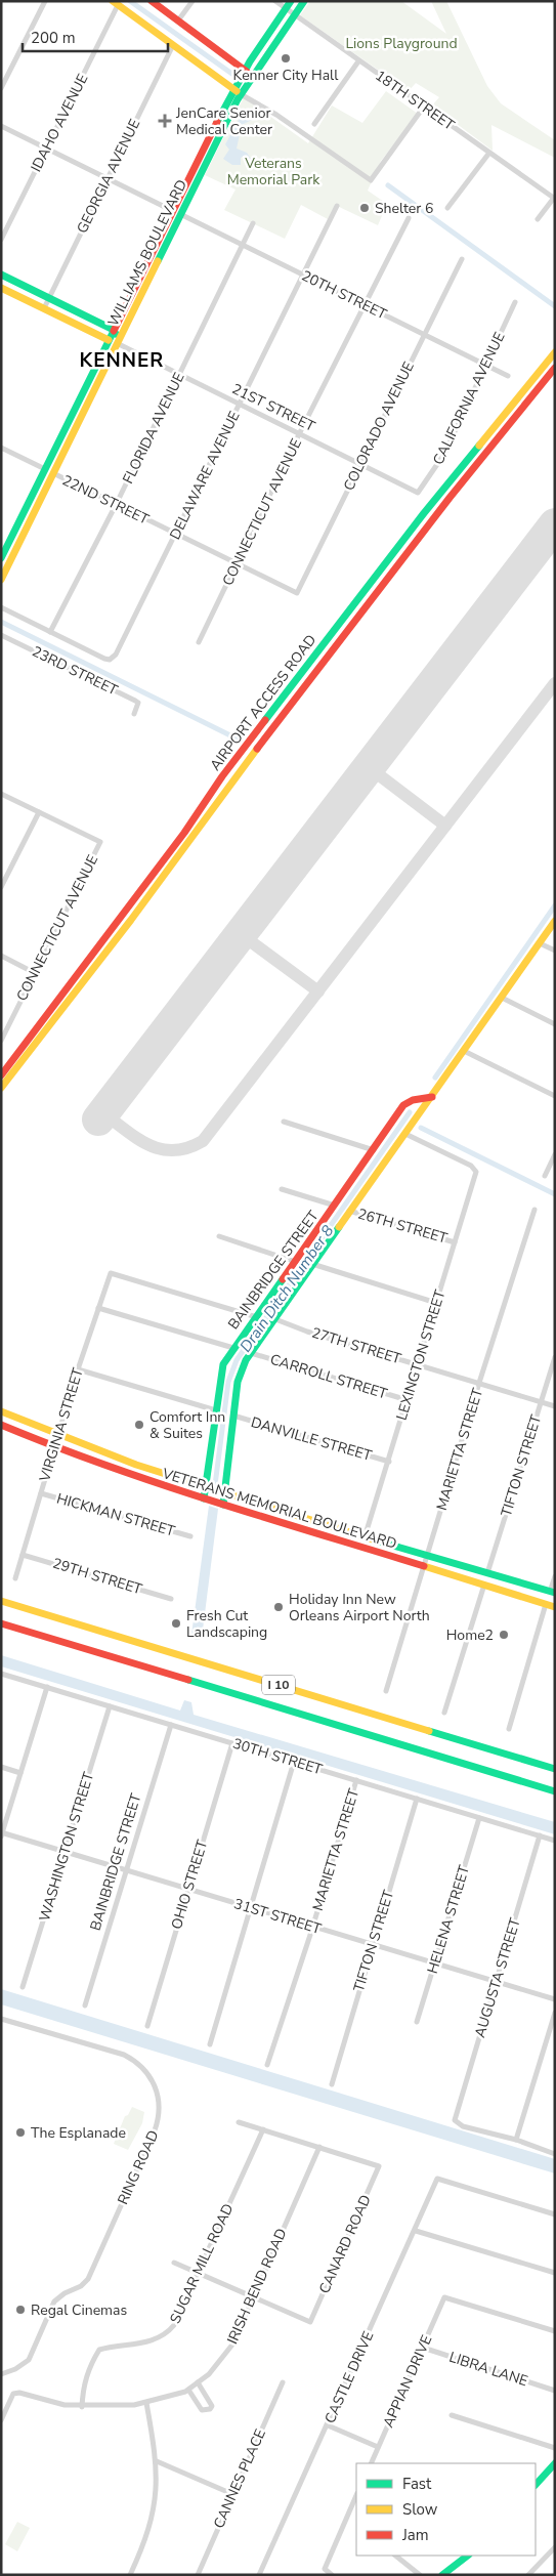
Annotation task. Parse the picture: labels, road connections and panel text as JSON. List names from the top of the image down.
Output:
{
  "streets": {
    "main road": [
      "WILLIAMS BOULEVARD",
      "AIRPORT ACCESS ROAD",
      "BAINBRIDGE STREET",
      "VETERANS MEMORIAL BOULEVARD",
      "I 10"
    ],
    "street": [
      "18TH STREET",
      "IDAHO AVENUE",
      "GEORGIA AVENUE",
      "20TH STREET",
      "CALIFORNIA AVENUE",
      "21ST STREET",
      "COLORADO AVENUE",
      "FLORIDA AVENUE",
      "DELAWARE AVENUE",
      "22ND STREET",
      "CONNECTICUT AVENUE",
      "23RD STREET",
      "26TH STREET",
      "27TH STREET",
      "LEXINGTON STREET",
      "CARROLL STREET",
      "VIRGINIA STREET",
      "DANVILLE STREET",
      "MARIETTA STREET",
      "TIFTON STREET",
      "HICKMAN STREET",
      "29TH STREET",
      "30TH STREET",
      "WASHINGTON STREET",
      "OHIO STREET",
      "31ST STREET",
      "HELENA STREET",
      "AUGUSTA STREET",
      "RING ROAD",
      "CANARD ROAD",
      "SUGAR MILL ROAD",
      "IRISH BEND ROAD",
      "LIBRA LANE",
      "CASTLE DRIVE",
      "APPIAN DRIVE",
      "CANNES PLACE"
    ]
  },
  "crossings": [
    ["18TH STREET", "WILLIAMS BOULEVARD"],
    ["IDAHO AVENUE", "20TH STREET"],
    ["GEORGIA AVENUE", "20TH STREET"],
    ["WILLIAMS BOULEVARD", "20TH STREET"],
    ["WILLIAMS BOULEVARD", "21ST STREET"],
    ["WILLIAMS BOULEVARD", "22ND STREET"],
    ["20TH STREET", "CALIFORNIA AVENUE"],
    ["20TH STREET", "COLORADO AVENUE"],
    ["20TH STREET", "FLORIDA AVENUE"],
    ["20TH STREET", "DELAWARE AVENUE"],
    ["20TH STREET", "CONNECTICUT AVENUE"],
    ["CALIFORNIA AVENUE", "21ST STREET"],
    ["21ST STREET", "COLORADO AVENUE"],
    ["21ST STREET", "FLORIDA AVENUE"],
    ["21ST STREET", "DELAWARE AVENUE"],
    ["21ST STREET", "CONNECTICUT AVENUE"],
    ["COLORADO AVENUE", "22ND STREET"],
    ["FLORIDA AVENUE", "22ND STREET"],
    ["FLORIDA AVENUE", "23RD STREET"],
    ["DELAWARE AVENUE", "22ND STREET"],
    ["DELAWARE AVENUE", "23RD STREET"],
    ["22ND STREET", "CONNECTICUT AVENUE"],
    ["26TH STREET", "BAINBRIDGE STREET"],
    ["26TH STREET", "LEXINGTON STREET"],
    ["BAINBRIDGE STREET", "27TH STREET"],
    ["BAINBRIDGE STREET", "LEXINGTON STREET"],
    ["BAINBRIDGE STREET", "CARROLL STREET"],
    ["BAINBRIDGE STREET", "VIRGINIA STREET"],
    ["BAINBRIDGE STREET", "DANVILLE STREET"],
    ["BAINBRIDGE STREET", "VETERANS MEMORIAL BOULEVARD"],
    ["BAINBRIDGE STREET", "30TH STREET"],
    ["BAINBRIDGE STREET", "31ST STREET"],
    ["27TH STREET", "LEXINGTON STREET"],
    ["27TH STREET", "MARIETTA STREET"],
    ["27TH STREET", "TIFTON STREET"],
    ["LEXINGTON STREET", "CARROLL STREET"],
    ["LEXINGTON STREET", "DANVILLE STREET"],
    ["LEXINGTON STREET", "VETERANS MEMORIAL BOULEVARD"],
    ["VIRGINIA STREET", "VETERANS MEMORIAL BOULEVARD"],
    ["VIRGINIA STREET", "HICKMAN STREET"],
    ["VIRGINIA STREET", "29TH STREET"],
    ["MARIETTA STREET", "VETERANS MEMORIAL BOULEVARD"],
    ["MARIETTA STREET", "30TH STREET"],
    ["MARIETTA STREET", "31ST STREET"],
    ["TIFTON STREET", "VETERANS MEMORIAL BOULEVARD"],
    ["TIFTON STREET", "30TH STREET"],
    ["TIFTON STREET", "31ST STREET"],
    ["30TH STREET", "WASHINGTON STREET"],
    ["30TH STREET", "OHIO STREET"],
    ["30TH STREET", "HELENA STREET"],
    ["30TH STREET", "AUGUSTA STREET"],
    ["WASHINGTON STREET", "31ST STREET"],
    ["OHIO STREET", "31ST STREET"],
    ["31ST STREET", "HELENA STREET"],
    ["31ST STREET", "AUGUSTA STREET"],
    ["CANARD ROAD", "IRISH BEND ROAD"],
    ["SUGAR MILL ROAD", "IRISH BEND ROAD"],
    ["LIBRA LANE", "APPIAN DRIVE"]
  ],
  "districts": ["KENNER"],
  "water": ["Drain Ditch Number 8"],
  "parks": ["Lions Playground", "Veterans Memorial Park"],
  "places": {
    "other": [
      "Kenner City Hall",
      "Shelter 6",
      "Comfort Inn & Suites",
      "Holiday Inn New Orleans Airport North",
      "Fresh Cut Landscaping",
      "Home2",
      "The Esplanade",
      "Regal Cinemas"
    ],
    "health": ["JenCare Senior Medical Center"]
  },
  "legend": ["Fast", "Slow", "Jam"],
  "scale_bar": "200 m"
}
